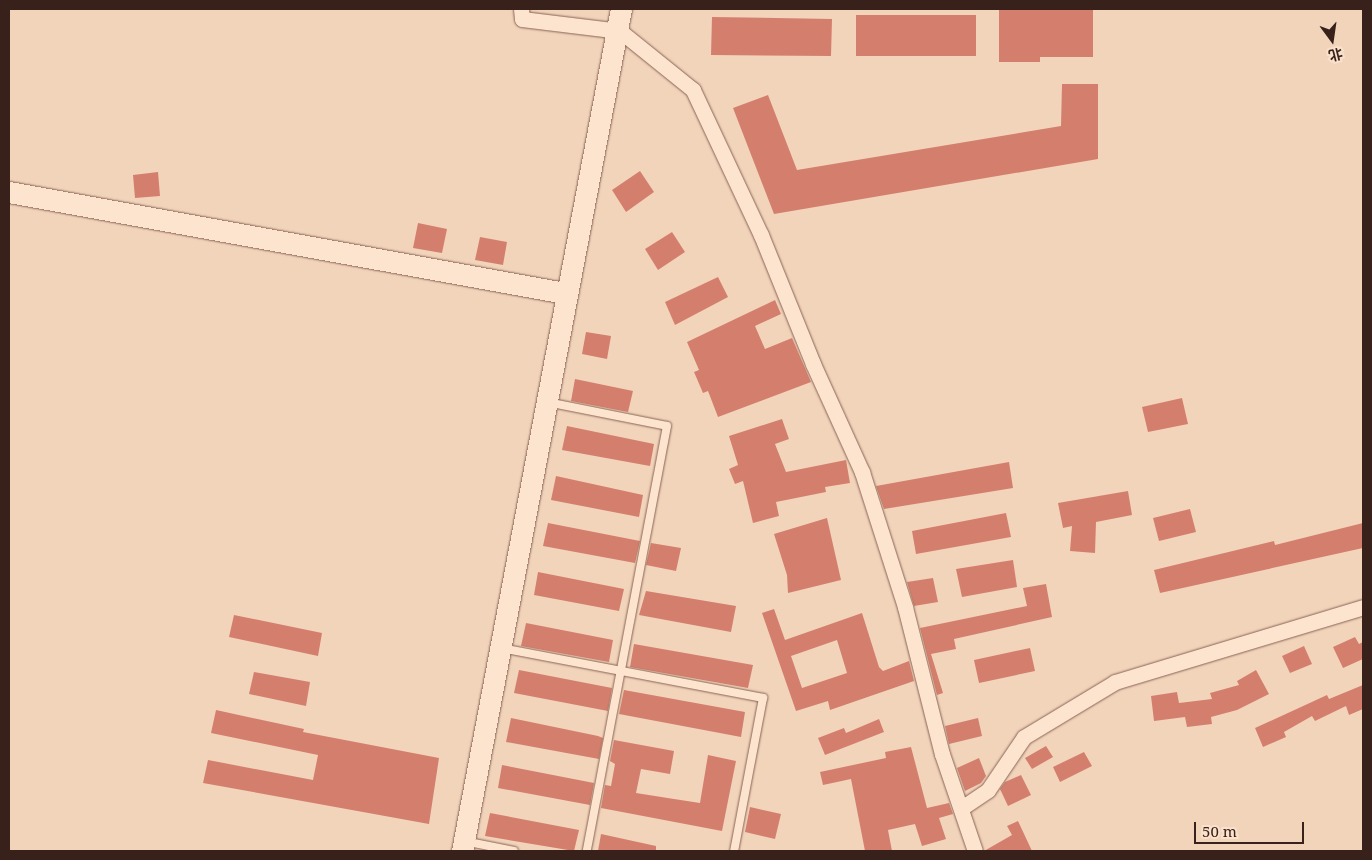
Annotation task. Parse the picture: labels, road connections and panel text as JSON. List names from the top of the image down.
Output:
{
  "scale_bar": "50 m",
  "north": "bottom"
}
